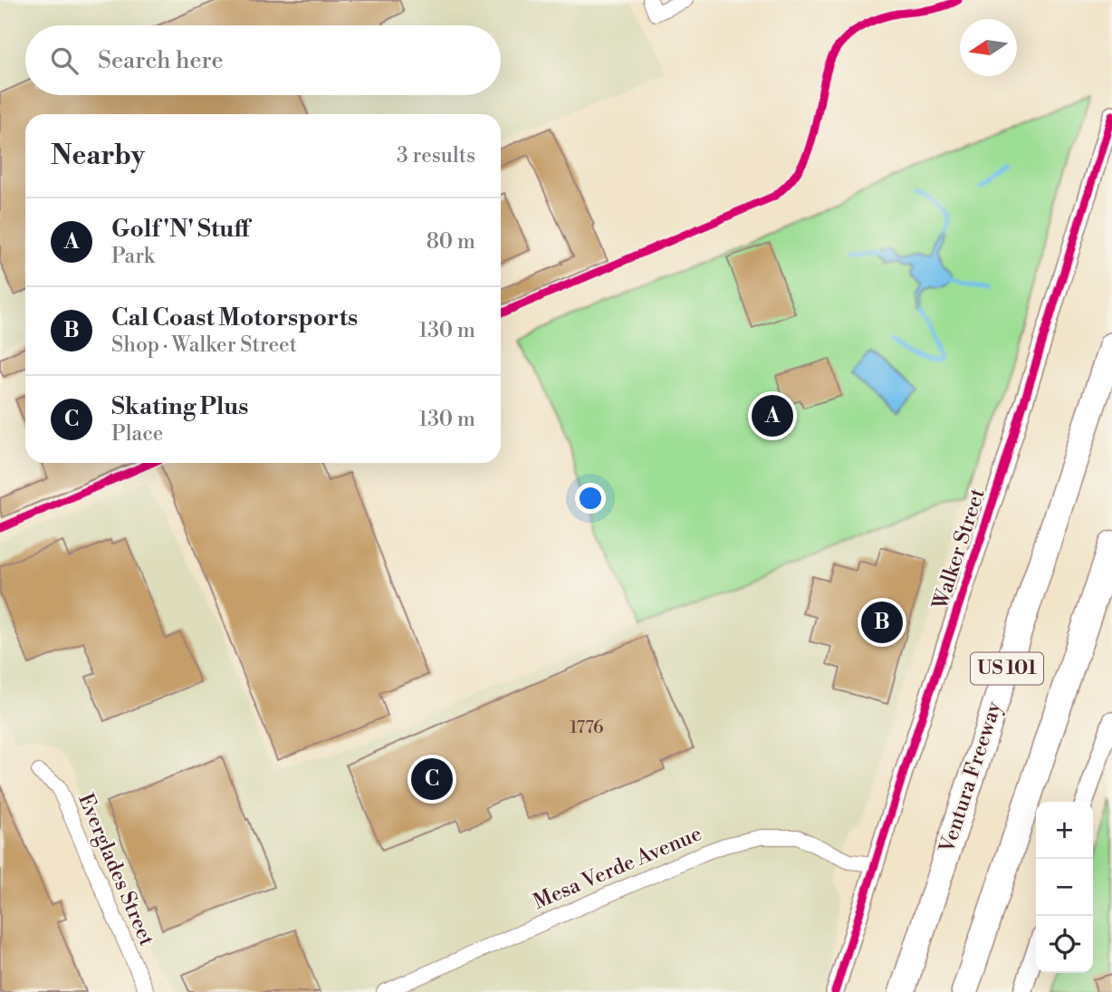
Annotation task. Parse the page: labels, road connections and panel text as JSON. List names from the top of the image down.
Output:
{
  "streets": {
    "highway": ["US 101", "Ventura Freeway"],
    "street": ["Walker Street", "Mesa Verde Avenue", "Everglades Street"]
  },
  "crossings": [
    ["Walker Street", "Mesa Verde Avenue"]
  ],
  "house_numbers": ["1776"],
  "north": "left",
  "page": {
    "search": "Search here",
    "heading": ["Nearby", "3 results"],
    "list": [
      {
        "mark": "A",
        "name": "Golf 'N' Stuff",
        "note": "Park",
        "value": "80 m"
      },
      {
        "mark": "B",
        "name": "Cal Coast Motorsports",
        "note": "Shop · Walker Street",
        "value": "130 m"
      },
      {
        "mark": "C",
        "name": "Skating Plus",
        "note": "Place",
        "value": "130 m"
      }
    ],
    "pins": ["A", "B", "C"],
    "map_buttons": ["+", "−"]
  }
}
